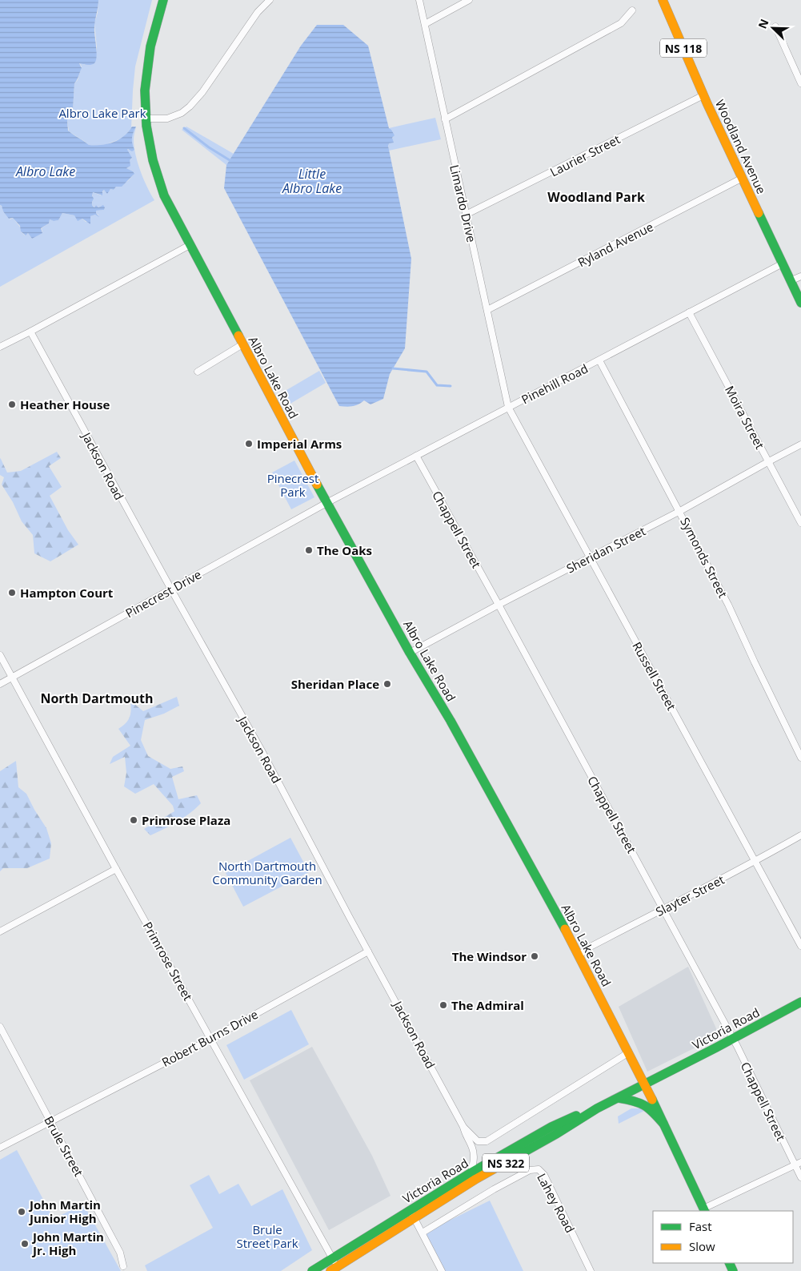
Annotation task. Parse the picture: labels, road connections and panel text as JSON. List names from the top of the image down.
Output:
{
  "streets": {
    "main road": [
      "NS 118",
      "Woodland Avenue",
      "Albro Lake Road",
      "Victoria Road",
      "NS 322"
    ],
    "street": [
      "Laurier Street",
      "Limardo Drive",
      "Ryland Avenue",
      "Pinehill Road",
      "Moira Street",
      "Jackson Road",
      "Chappell Street",
      "Sheridan Street",
      "Symonds Street",
      "Pinecrest Drive",
      "Russell Street",
      "Slayter Street",
      "Primrose Street",
      "Robert Burns Drive",
      "Brule Street",
      "Lahey Road"
    ]
  },
  "crossings": [
    ["Woodland Avenue", "Laurier Street"],
    ["Woodland Avenue", "Ryland Avenue"],
    ["Woodland Avenue", "Pinehill Road"],
    ["Laurier Street", "Limardo Drive"],
    ["Limardo Drive", "Ryland Avenue"],
    ["Limardo Drive", "Pinehill Road"],
    ["Limardo Drive", "Russell Street"],
    ["Albro Lake Road", "Pinehill Road"],
    ["Albro Lake Road", "Sheridan Street"],
    ["Albro Lake Road", "Pinecrest Drive"],
    ["Albro Lake Road", "Slayter Street"],
    ["Albro Lake Road", "Victoria Road"],
    ["Pinehill Road", "Moira Street"],
    ["Pinehill Road", "Chappell Street"],
    ["Pinehill Road", "Symonds Street"],
    ["Pinehill Road", "Pinecrest Drive"],
    ["Pinehill Road", "Russell Street"],
    ["Moira Street", "Sheridan Street"],
    ["Jackson Road", "Pinecrest Drive"],
    ["Jackson Road", "Victoria Road"],
    ["Jackson Road", "Robert Burns Drive"],
    ["Chappell Street", "Sheridan Street"],
    ["Chappell Street", "Slayter Street"],
    ["Chappell Street", "Victoria Road"],
    ["Sheridan Street", "Symonds Street"],
    ["Sheridan Street", "Russell Street"],
    ["Pinecrest Drive", "Primrose Street"],
    ["Russell Street", "Slayter Street"],
    ["Primrose Street", "Victoria Road"],
    ["Primrose Street", "Robert Burns Drive"],
    ["Robert Burns Drive", "Brule Street"]
  ],
  "districts": ["Woodland Park", "North Dartmouth"],
  "water": ["Albro Lake", "Little Albro Lake"],
  "parks": [
    "Albro Lake Park",
    "Pinecrest Park",
    "North Dartmouth Community Garden",
    "Brule Street Park"
  ],
  "places": [
    "Heather House",
    "Imperial Arms",
    "The Oaks",
    "Hampton Court",
    "Sheridan Place",
    "Primrose Plaza",
    "The Windsor",
    "The Admiral",
    "John Martin Junior High",
    "John Martin Jr. High"
  ],
  "legend": ["Fast", "Slow"],
  "north": "top left"
}
